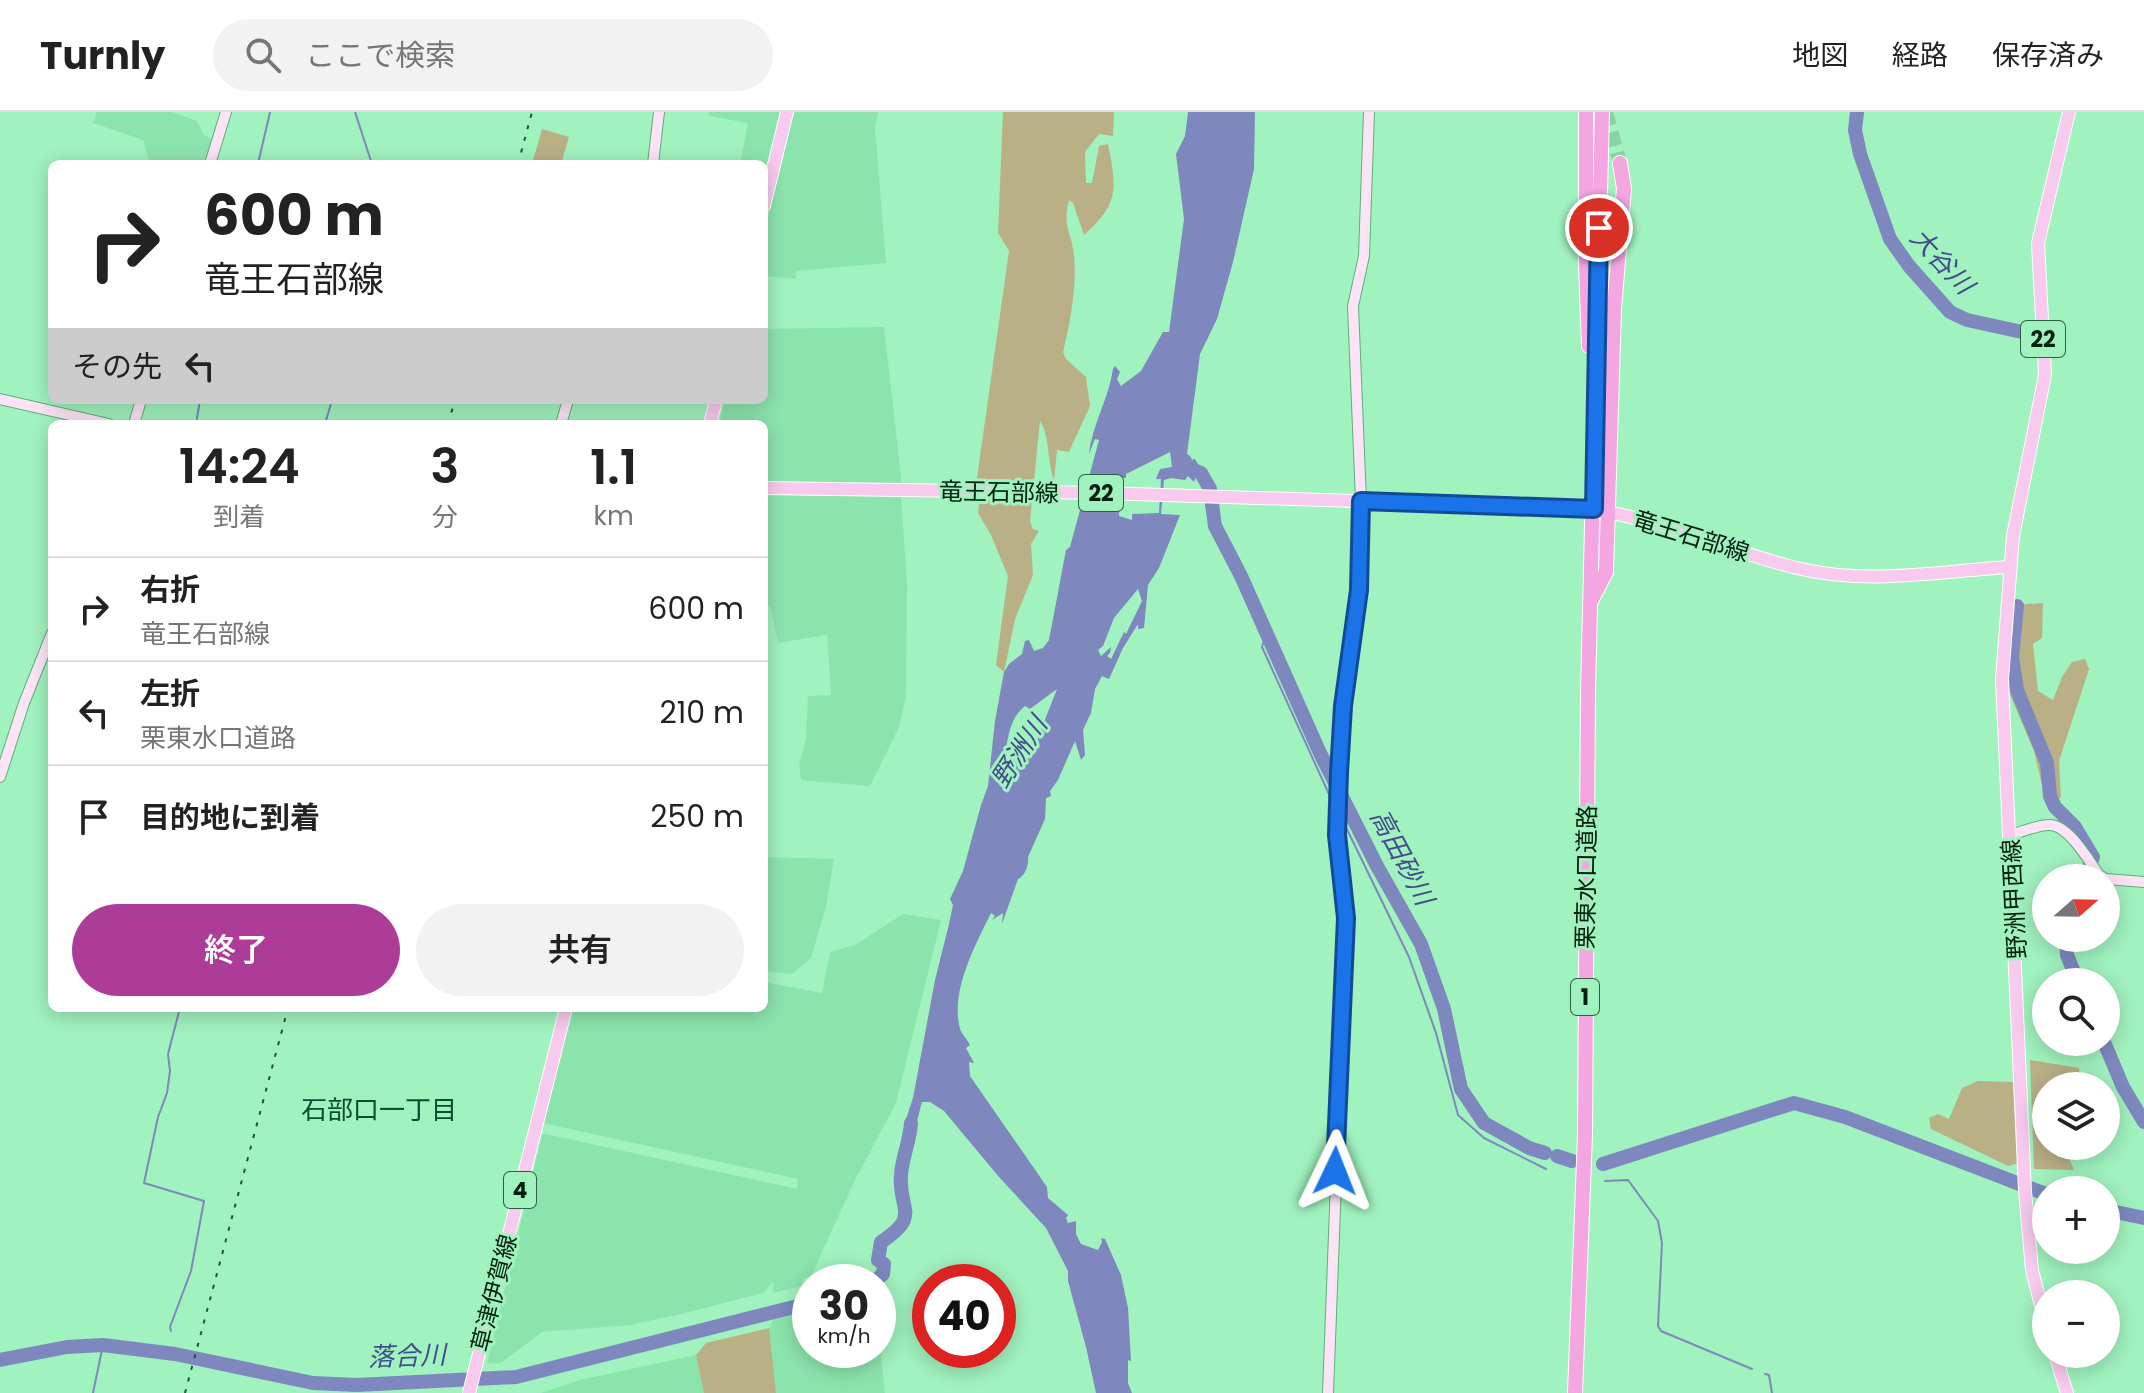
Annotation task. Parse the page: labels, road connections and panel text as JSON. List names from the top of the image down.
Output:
{
  "streets": {
    "highway": ["栗東水口道路", "1"],
    "main road": [
      "22",
      "竜王石部線",
      "野洲甲西線",
      "4",
      "草津伊賀線"
    ]
  },
  "crossings": [
    ["22", "竜王石部線"],
    ["22", "野洲甲西線"],
    ["竜王石部線", "栗東水口道路"],
    ["竜王石部線", "野洲甲西線"]
  ],
  "districts": ["石部口一丁目"],
  "water": [
    "大谷川",
    "野洲川",
    "高田砂川",
    "落合川"
  ],
  "north": "right",
  "page": {
    "header": "Turnly",
    "search": "ここで検索",
    "nav": ["地図", "経路", "保存済み"],
    "turn": ["600 m", "竜王石部線"],
    "then": "その先",
    "eta": [
      "14:24",
      "到着",
      "3",
      "分",
      "1.1",
      "km"
    ],
    "list": [
      {
        "name": "右折",
        "note": "竜王石部線",
        "value": "600 m"
      },
      {
        "name": "左折",
        "note": "栗東水口道路",
        "value": "210 m"
      },
      {
        "name": "目的地に到着",
        "value": "250 m"
      }
    ],
    "map_buttons": ["+", "−"],
    "buttons": ["終了", "共有"],
    "speed": "30 km/h",
    "limit": "40"
  }
}
